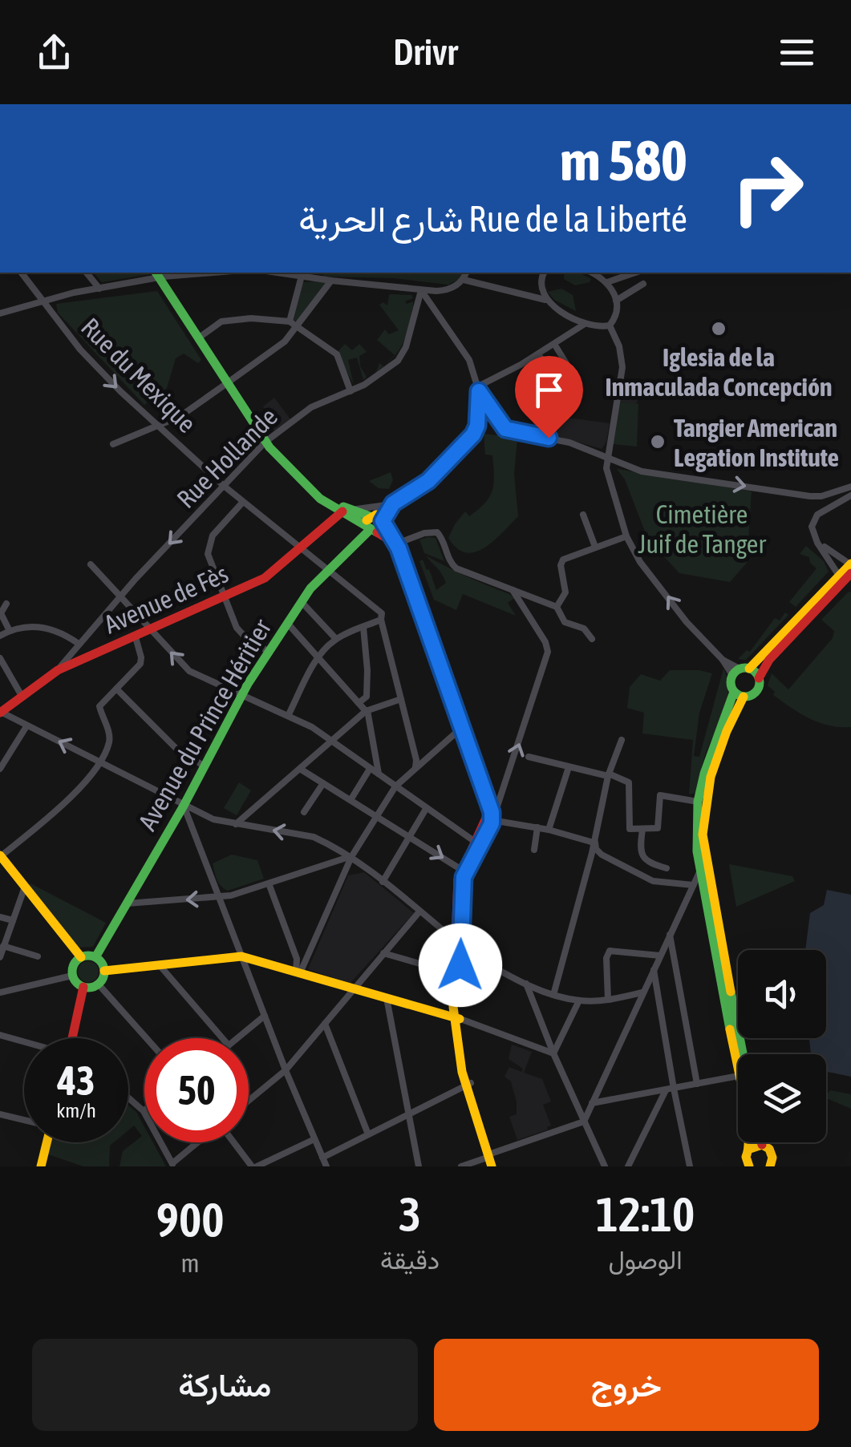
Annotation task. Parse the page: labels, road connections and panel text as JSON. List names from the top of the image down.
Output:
{
  "streets": {
    "main road": ["Avenue de Fès", "Avenue du Prince Héritier"],
    "street": ["Rue du Mexique", "Rue Hollande"]
  },
  "crossings": [
    ["Rue du Mexique", "Rue Hollande"],
    ["Rue du Mexique", "Avenue de Fès"],
    ["Rue du Mexique", "Avenue du Prince Héritier"],
    ["Rue Hollande", "Avenue de Fès"]
  ],
  "parks": ["Cimetière Juif de Tanger"],
  "places": ["Iglesia de la Inmaculada Concepción", "Tangier American Legation Institute"],
  "page": {
    "header": "Drivr",
    "turn": ["580 m", "Rue de la Liberté شارع الحرية"],
    "speed": "43 km/h",
    "limit": "50",
    "eta": [
      "12:10",
      "الوصول",
      "3",
      "دقيقة",
      "900",
      "m"
    ],
    "buttons": ["خروج", "مشاركة"]
  }
}
